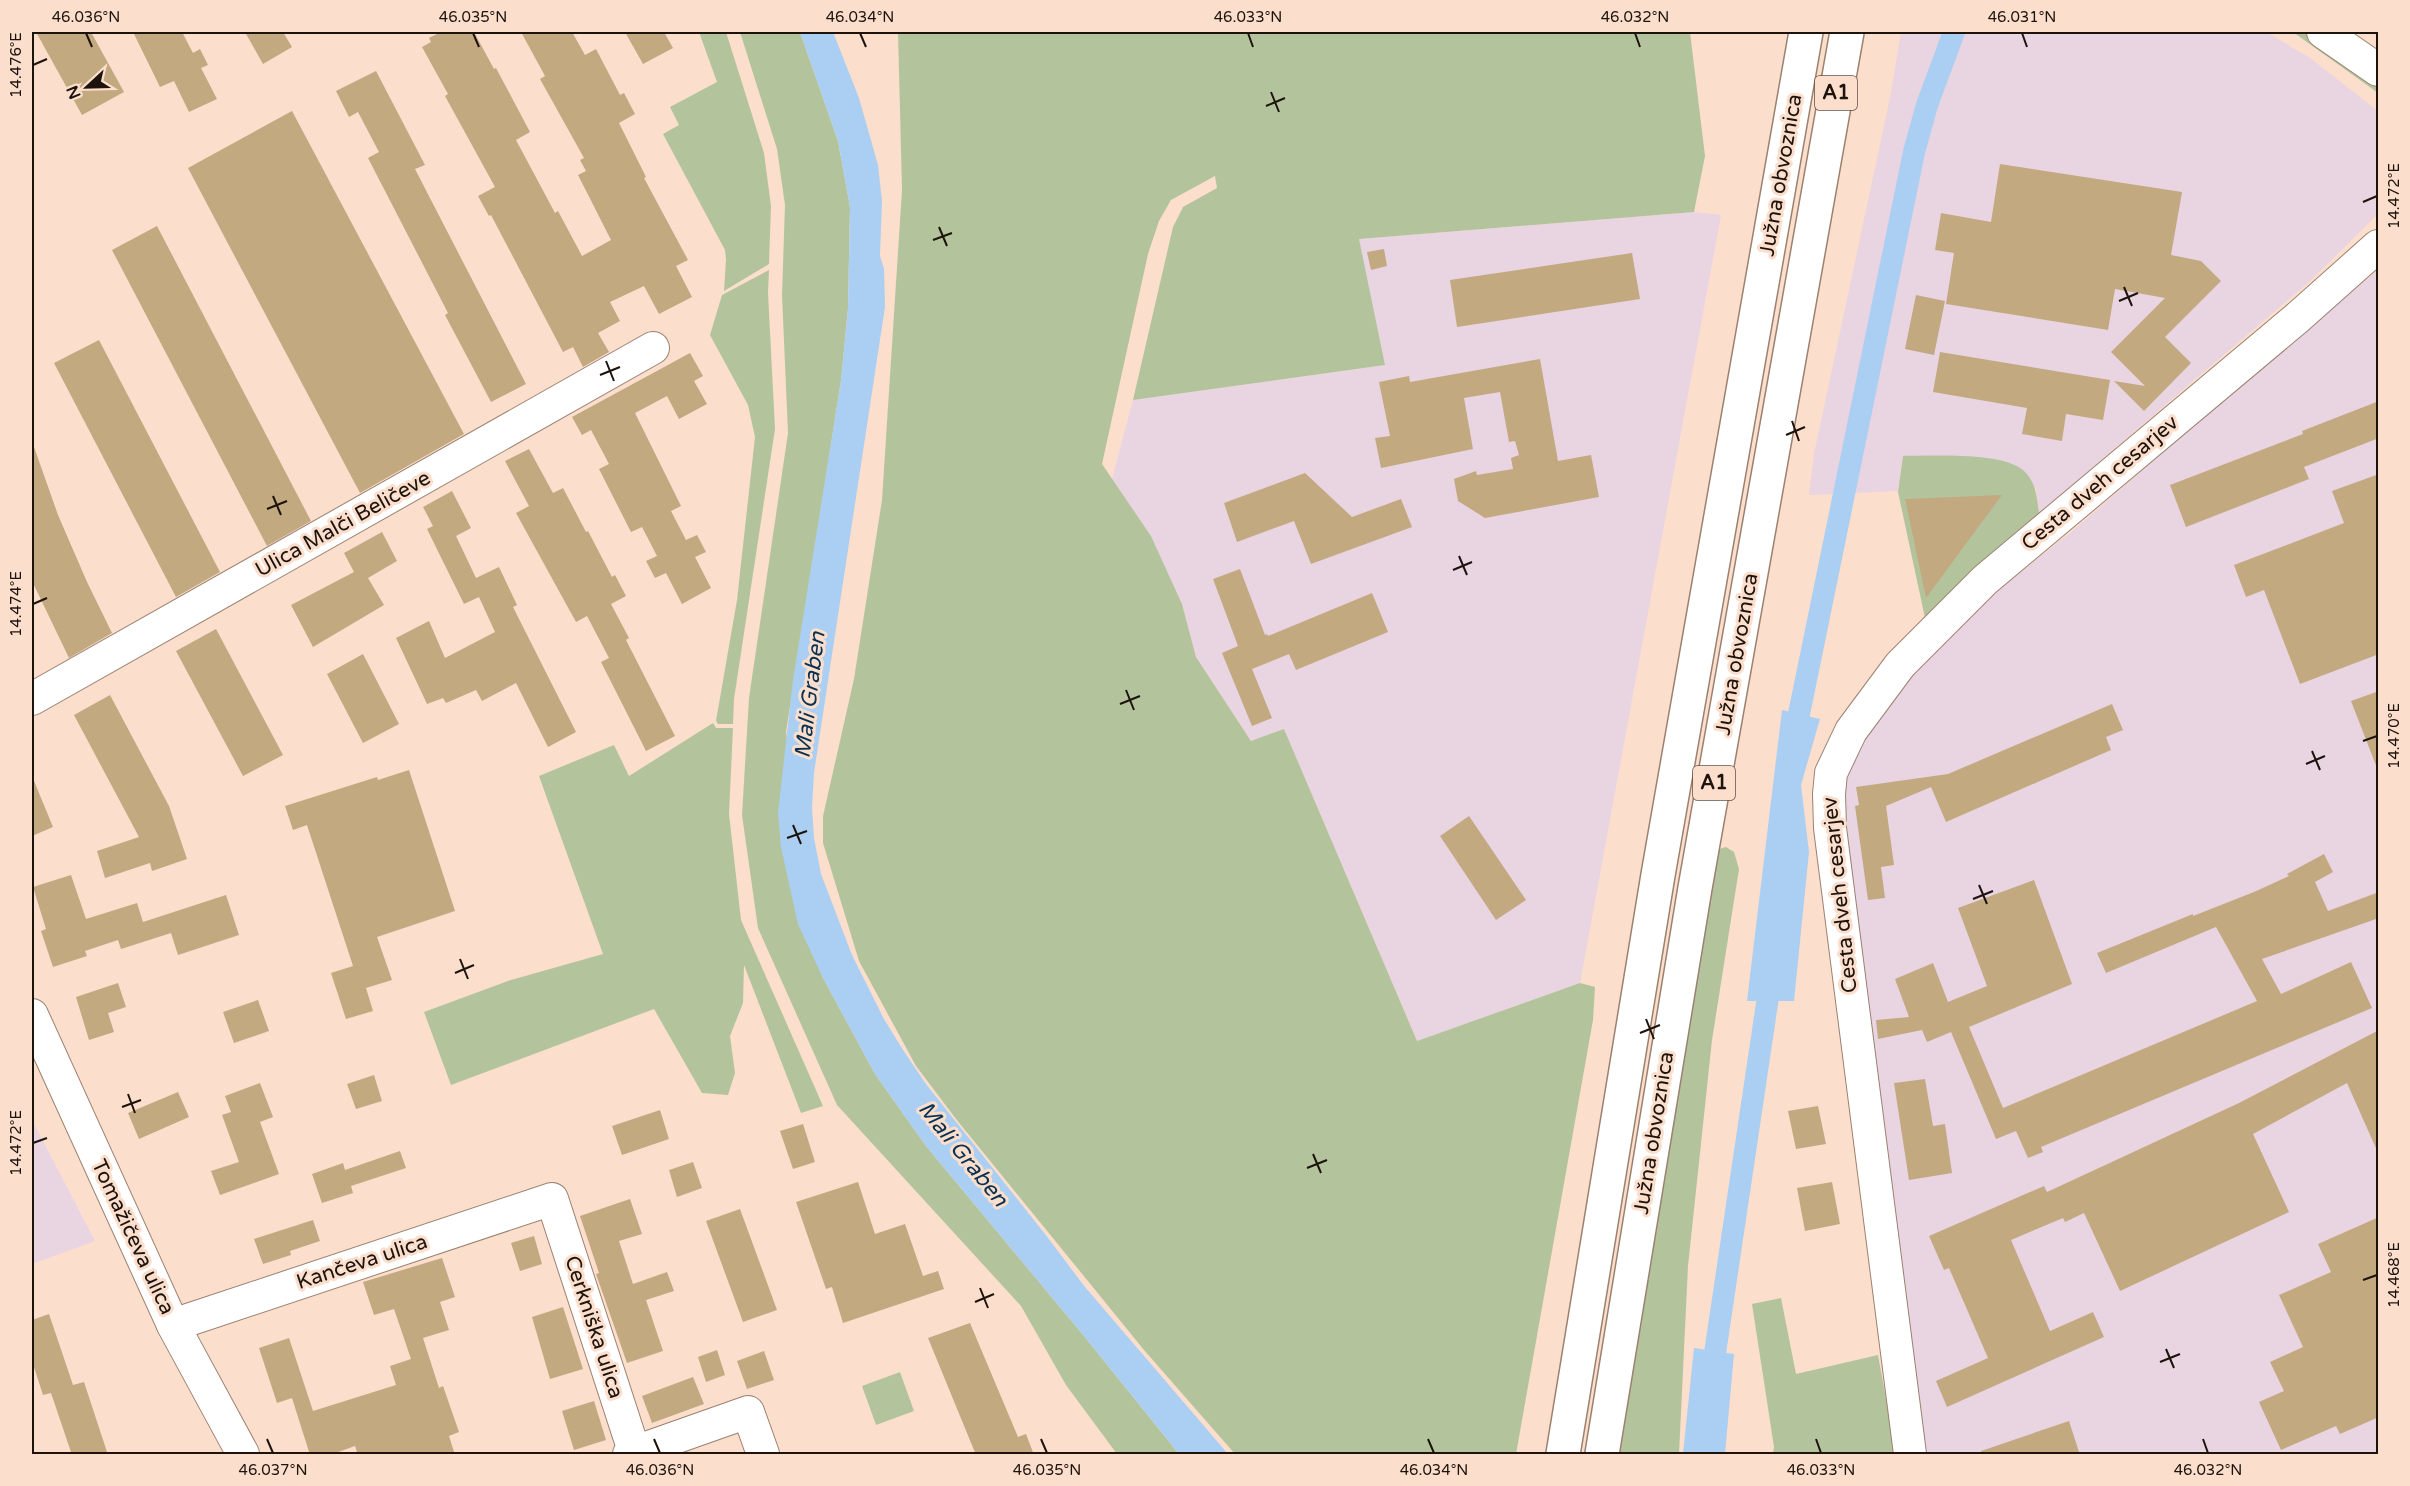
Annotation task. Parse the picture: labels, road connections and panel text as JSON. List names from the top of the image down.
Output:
{
  "streets": {
    "highway": ["A1", "Južna obvoznica"],
    "street": [
      "Cesta dveh cesarjev",
      "Ulica Malči Beličeve",
      "Tomažičeva ulica",
      "Kančeva ulica",
      "Cerkniška ulica"
    ]
  },
  "crossings": [
    ["Tomažičeva ulica", "Kančeva ulica"],
    ["Kančeva ulica", "Cerkniška ulica"]
  ],
  "water": ["Mali Graben"],
  "north": "left",
  "coordinates": [
    "46.036°N",
    "46.035°N",
    "46.034°N",
    "46.033°N",
    "46.032°N",
    "46.031°N",
    "14.476°E",
    "14.472°E",
    "14.474°E",
    "14.470°E",
    "14.468°E",
    "46.037°N"
  ]
}
